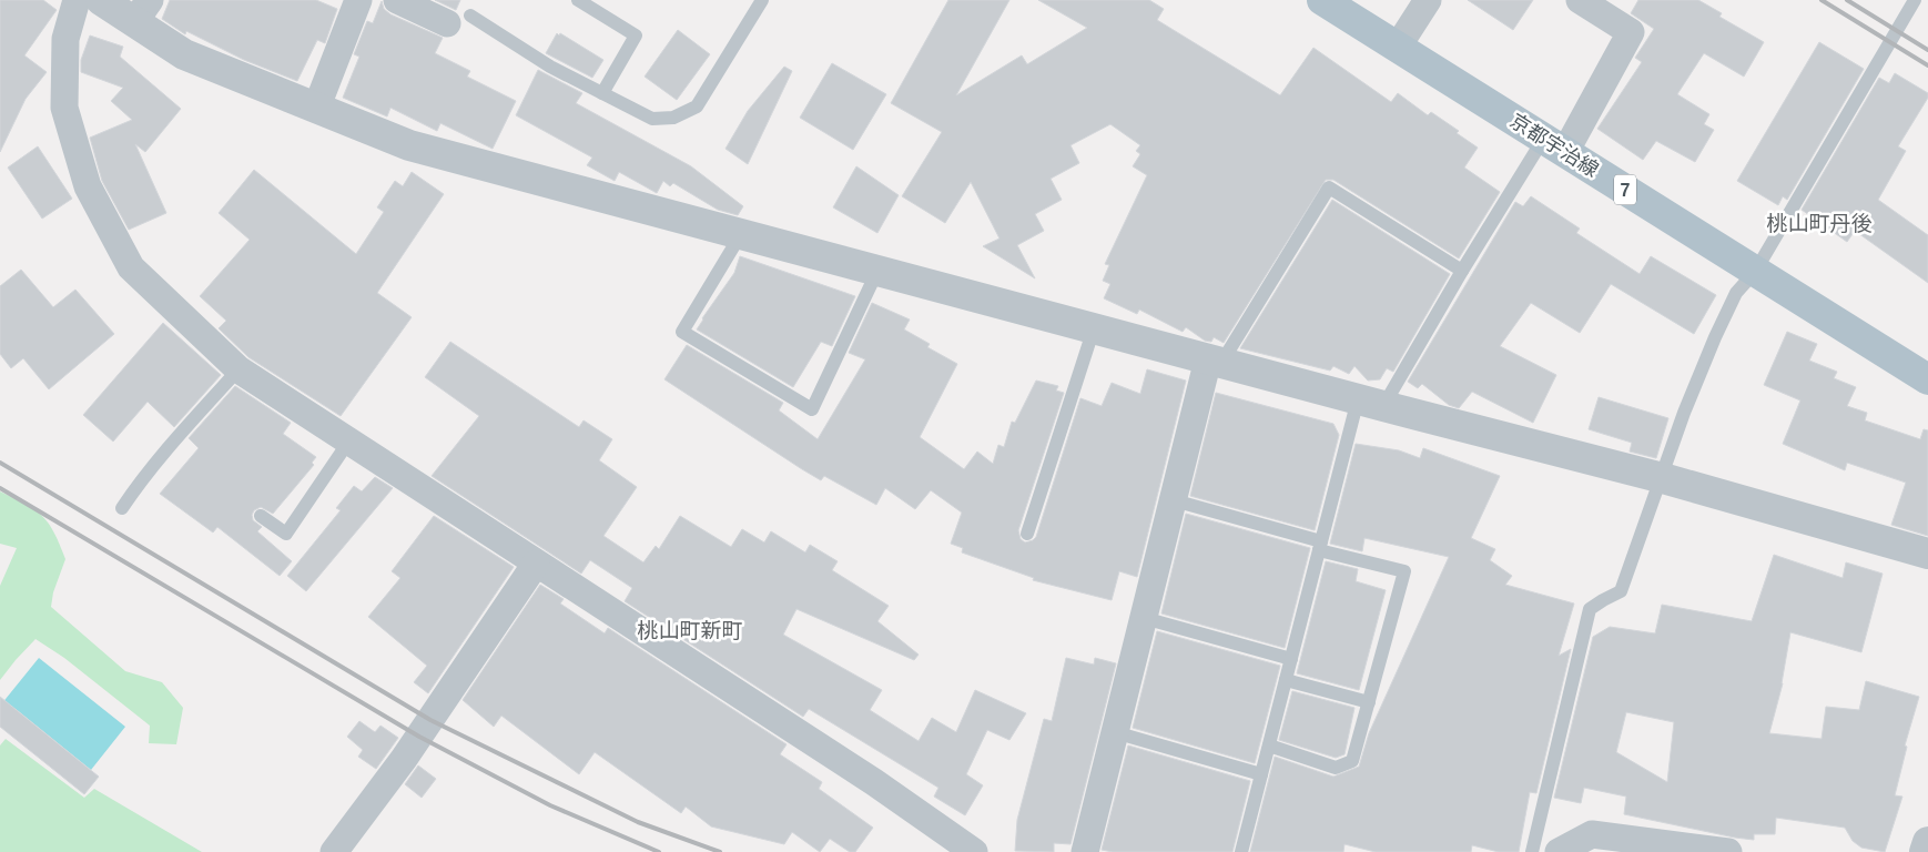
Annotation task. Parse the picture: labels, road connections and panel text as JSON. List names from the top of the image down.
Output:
{
  "streets": {
    "main road": ["京都宇治線", "7"]
  },
  "districts": ["桃山町丹後", "桃山町新町"]
}
